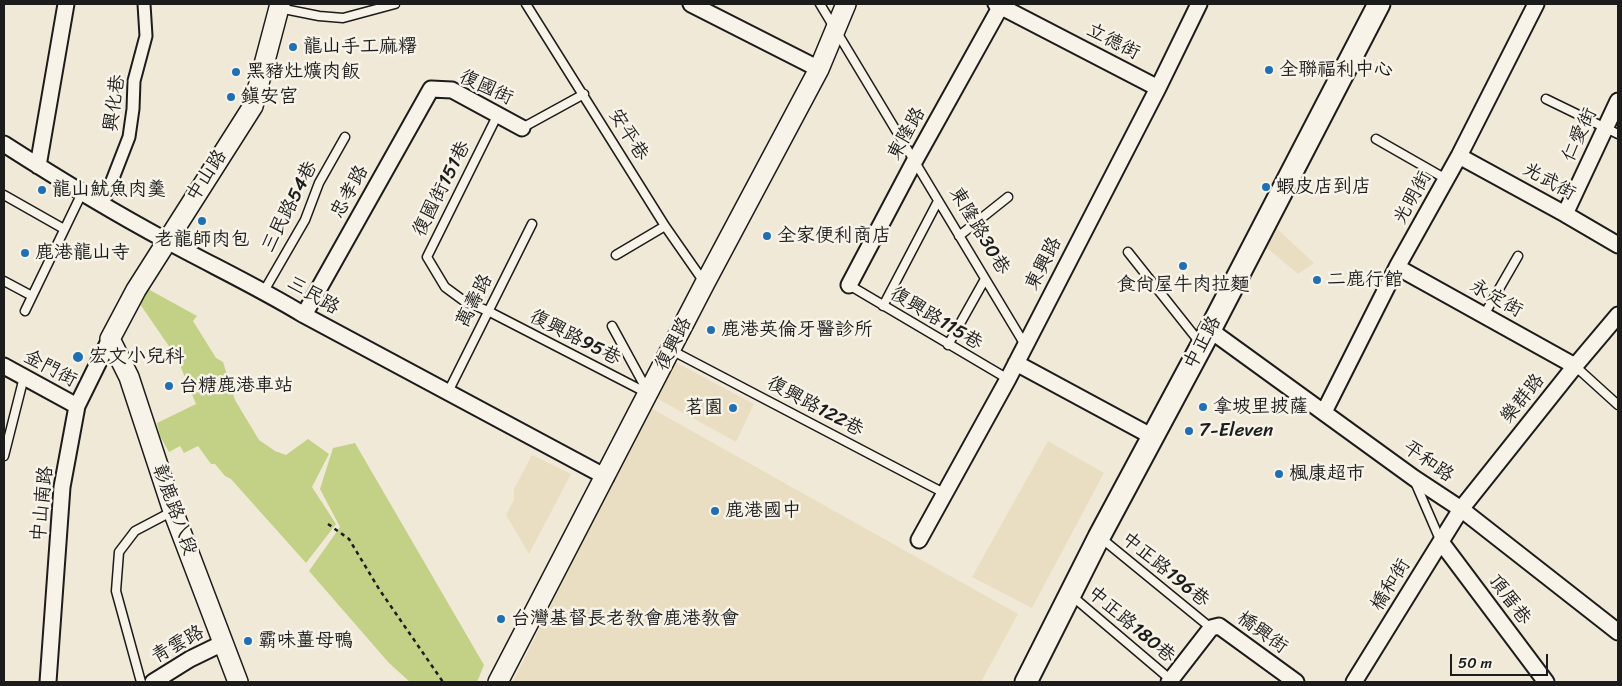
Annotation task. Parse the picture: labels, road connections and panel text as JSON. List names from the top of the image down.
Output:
{
  "streets": {
    "main road": ["中正路"],
    "street": [
      "立德街",
      "復國街",
      "興化巷",
      "東隆路",
      "仁愛街",
      "中山路",
      "光武街",
      "忠孝路",
      "光明街",
      "東興路",
      "三民路",
      "永定街",
      "復興路",
      "金門街",
      "樂群路",
      "平和路",
      "中山南路",
      "彰鹿路八段",
      "橋和街",
      "頂厝巷",
      "橋興街",
      "青雲路"
    ],
    "lane": [
      "安平巷",
      "復國街151巷",
      "三民路54巷",
      "東隆路30巷",
      "萬壽路",
      "復興路115巷",
      "復興路95巷",
      "復興路122巷",
      "中正路196巷",
      "中正路180巷"
    ]
  },
  "crossings": [
    ["立德街", "東隆路"],
    ["立德街", "東興路"],
    ["復國街", "復國街151巷"],
    ["復國街", "忠孝路"],
    ["興化巷", "三民路"],
    ["東隆路", "東隆路30巷"],
    ["東隆路", "復興路115巷"],
    ["安平巷", "復興路"],
    ["仁愛街", "光武街"],
    ["中山路", "三民路"],
    ["中山路", "中山南路"],
    ["中山路", "彰鹿路八段"],
    ["光武街", "光明街"],
    ["復國街151巷", "萬壽路"],
    ["復國街151巷", "復興路95巷"],
    ["忠孝路", "三民路"],
    ["光明街", "永定街"],
    ["光明街", "平和路"],
    ["三民路54巷", "三民路"],
    ["東隆路30巷", "東興路"],
    ["東隆路30巷", "復興路"],
    ["東興路", "復興路115巷"],
    ["東興路", "復興路122巷"],
    ["三民路", "萬壽路"],
    ["三民路", "復興路"],
    ["永定街", "樂群路"],
    ["萬壽路", "復興路95巷"],
    ["復興路95巷", "復興路"],
    ["中正路", "平和路"],
    ["中正路", "中正路196巷"],
    ["中正路", "中正路180巷"],
    ["復興路", "復興路122巷"],
    ["金門街", "中山南路"],
    ["樂群路", "平和路"],
    ["樂群路", "橋和街"],
    ["平和路", "橋和街"],
    ["中山南路", "彰鹿路八段"],
    ["彰鹿路八段", "青雲路"],
    ["中正路196巷", "橋興街"],
    ["橋和街", "頂厝巷"],
    ["中正路180巷", "橋興街"]
  ],
  "places": [
    "龍山手工麻糬",
    "全聯福利中心",
    "黑豬灶爌肉飯",
    "鎮安宮",
    "蝦皮店到店",
    "龍山魷魚肉羹",
    "老龍師肉包",
    "全家便利商店",
    "鹿港龍山寺",
    "食尚屋牛肉拉麵",
    "二鹿行館",
    "鹿港英倫牙醫診所",
    "宏文小兒科",
    "台糖鹿港車站",
    "拿坡里披薩",
    "茗園",
    "7-Eleven",
    "楓康超市",
    "鹿港國中",
    "台灣基督長老教會鹿港教會",
    "霸味薑母鴨"
  ],
  "scale_bar": "50 m"
}
